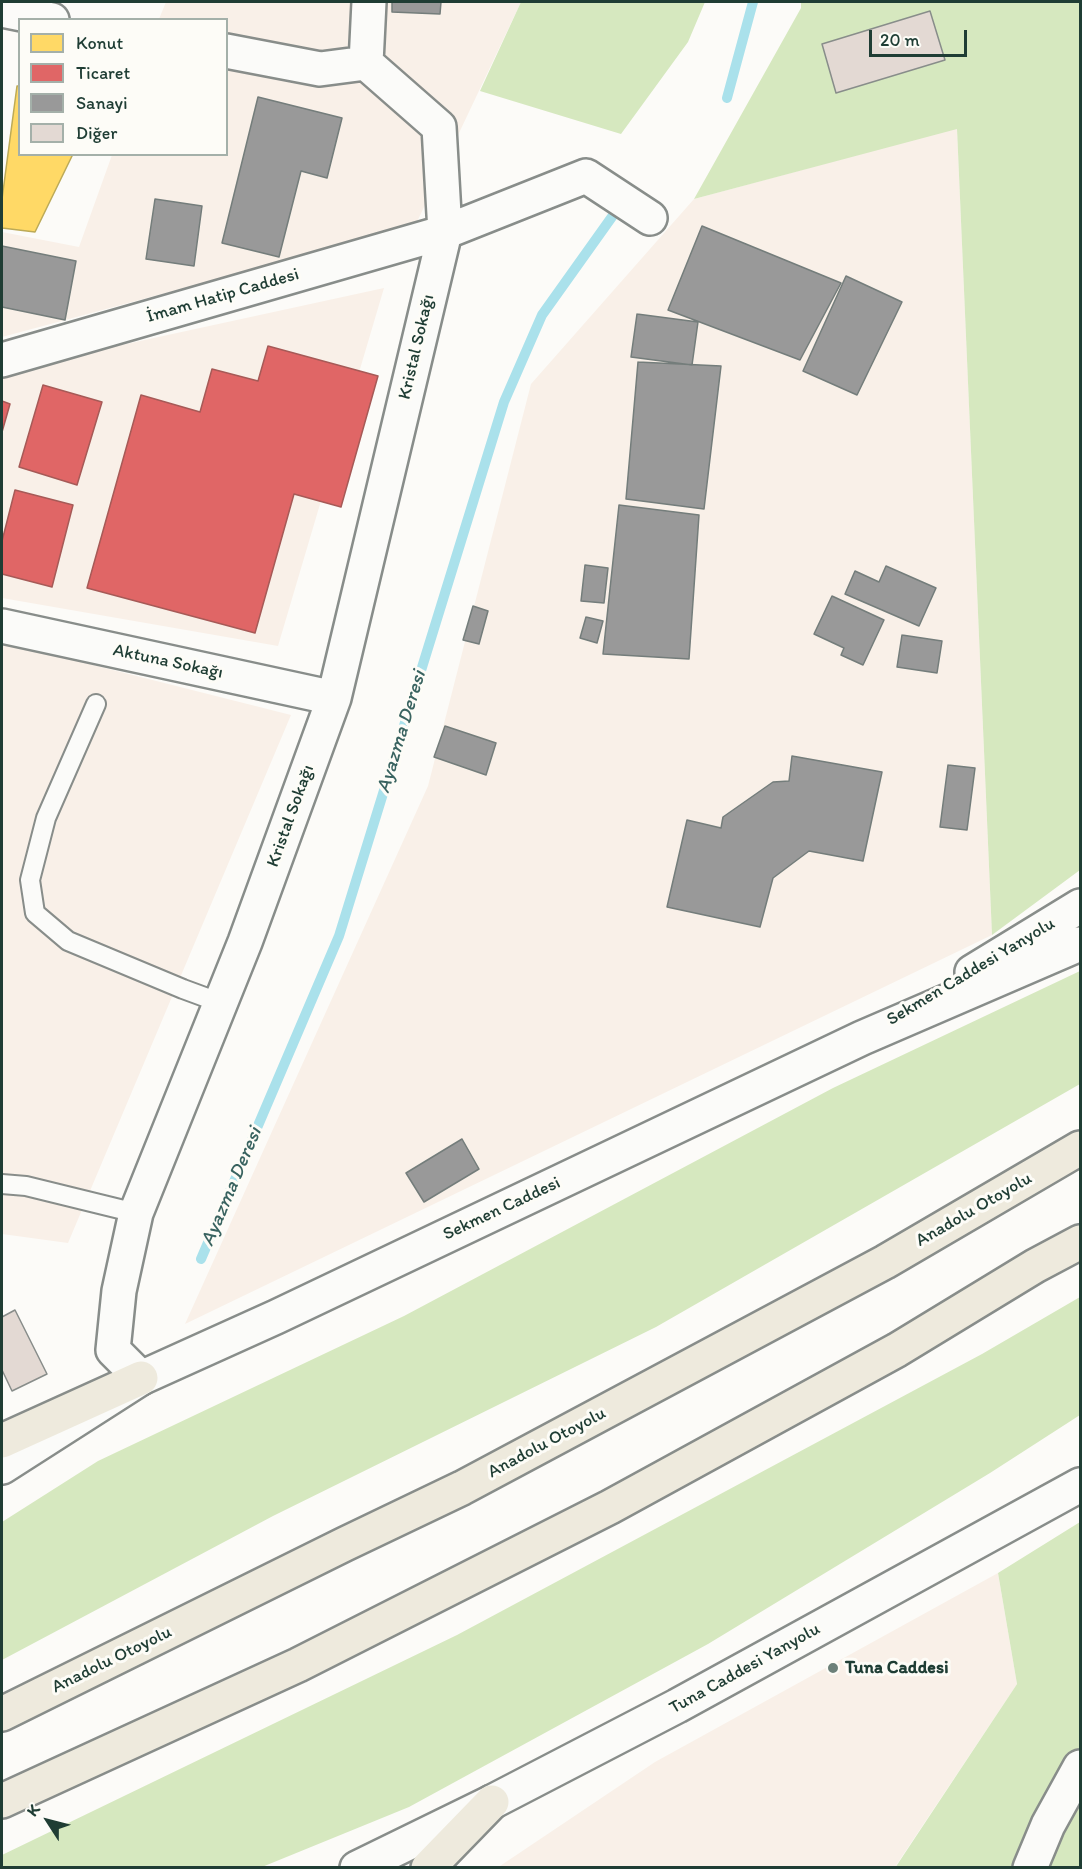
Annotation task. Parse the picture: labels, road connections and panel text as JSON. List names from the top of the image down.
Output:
{
  "streets": {
    "main road": ["Anadolu Otoyolu"],
    "street": [
      "İmam Hatip Caddesi",
      "Kristal Sokağı",
      "Aktuna Sokağı",
      "Sekmen Caddesi Yanyolu",
      "Sekmen Caddesi",
      "Tuna Caddesi Yanyolu"
    ]
  },
  "crossings": [
    ["İmam Hatip Caddesi", "Kristal Sokağı"],
    ["Kristal Sokağı", "Aktuna Sokağı"],
    ["Kristal Sokağı", "Sekmen Caddesi"],
    ["Sekmen Caddesi Yanyolu", "Sekmen Caddesi"]
  ],
  "water": ["Ayazma Deresi"],
  "places": ["Tuna Caddesi"],
  "legend": [
    "Konut",
    "Ticaret",
    "Sanayi",
    "Diğer"
  ],
  "scale_bar": "20 m",
  "north": "top left"
}
